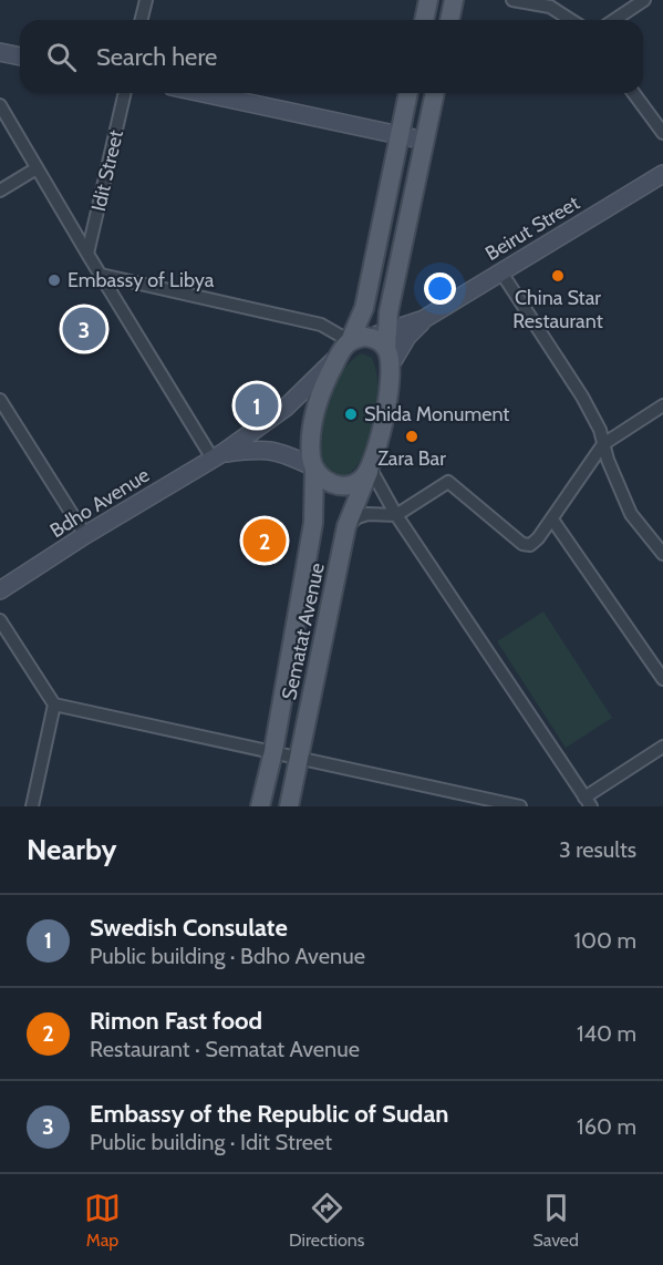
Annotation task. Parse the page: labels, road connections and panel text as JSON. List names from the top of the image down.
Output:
{
  "streets": {
    "main road": ["Beirut Street", "Bdho Avenue", "Sematat Avenue"],
    "street": ["Idit Street"]
  },
  "crossings": [
    ["Bdho Avenue", "Sematat Avenue"]
  ],
  "places": [
    "China Star Restaurant",
    "Embassy of Libya",
    "Shida Monument",
    "Zara Bar"
  ],
  "page": {
    "search": "Search here",
    "pins": ["3", "1", "2"],
    "heading": ["Nearby", "3 results"],
    "list": [
      {
        "mark": "1",
        "name": "Swedish Consulate",
        "note": "Public building · Bdho Avenue",
        "value": "100 m"
      },
      {
        "mark": "2",
        "name": "Rimon Fast food",
        "note": "Restaurant · Sematat Avenue",
        "value": "140 m"
      },
      {
        "mark": "3",
        "name": "Embassy of the Republic of Sudan",
        "note": "Public building · Idit Street",
        "value": "160 m"
      }
    ],
    "nav": ["Map", "Directions", "Saved"]
  }
}
